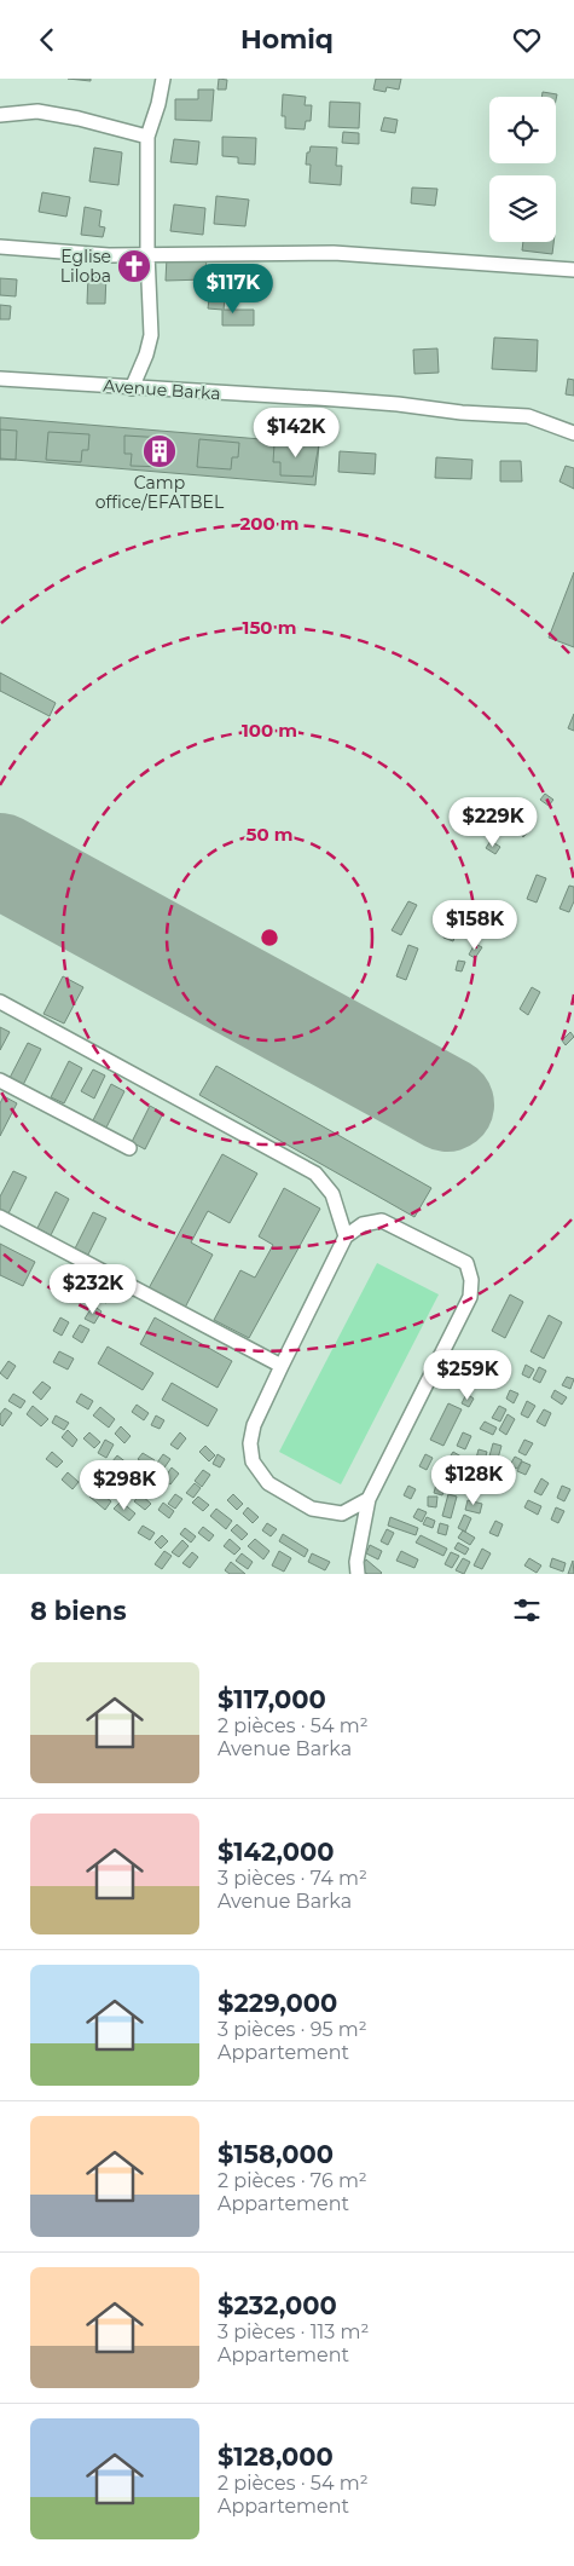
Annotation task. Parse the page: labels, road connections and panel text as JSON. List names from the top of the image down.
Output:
{
  "streets": {
    "street": ["Avenue Barka"]
  },
  "places": {
    "church": ["Eglise Liloba"],
    "building": ["Camp office/EFATBEL"]
  },
  "page": {
    "header": "Homiq",
    "price": [
      "$117K",
      "$142K",
      "$229K",
      "$158K",
      "$232K",
      "$259K",
      "$128K",
      "$298K"
    ],
    "heading": "8 biens",
    "list": [
      {
        "name": "$117,000",
        "note": "2 pièces · 54 m² · Avenue Barka"
      },
      {
        "name": "$142,000",
        "note": "3 pièces · 74 m² · Avenue Barka"
      },
      {
        "name": "$229,000",
        "note": "3 pièces · 95 m² · Appartement"
      },
      {
        "name": "$158,000",
        "note": "2 pièces · 76 m² · Appartement"
      },
      {
        "name": "$232,000",
        "note": "3 pièces · 113 m² · Appartement"
      },
      {
        "name": "$128,000",
        "note": "2 pièces · 54 m² · Appartement"
      }
    ]
  },
  "rings": [
    "200 m",
    "150 m",
    "100 m",
    "50 m"
  ]
}
